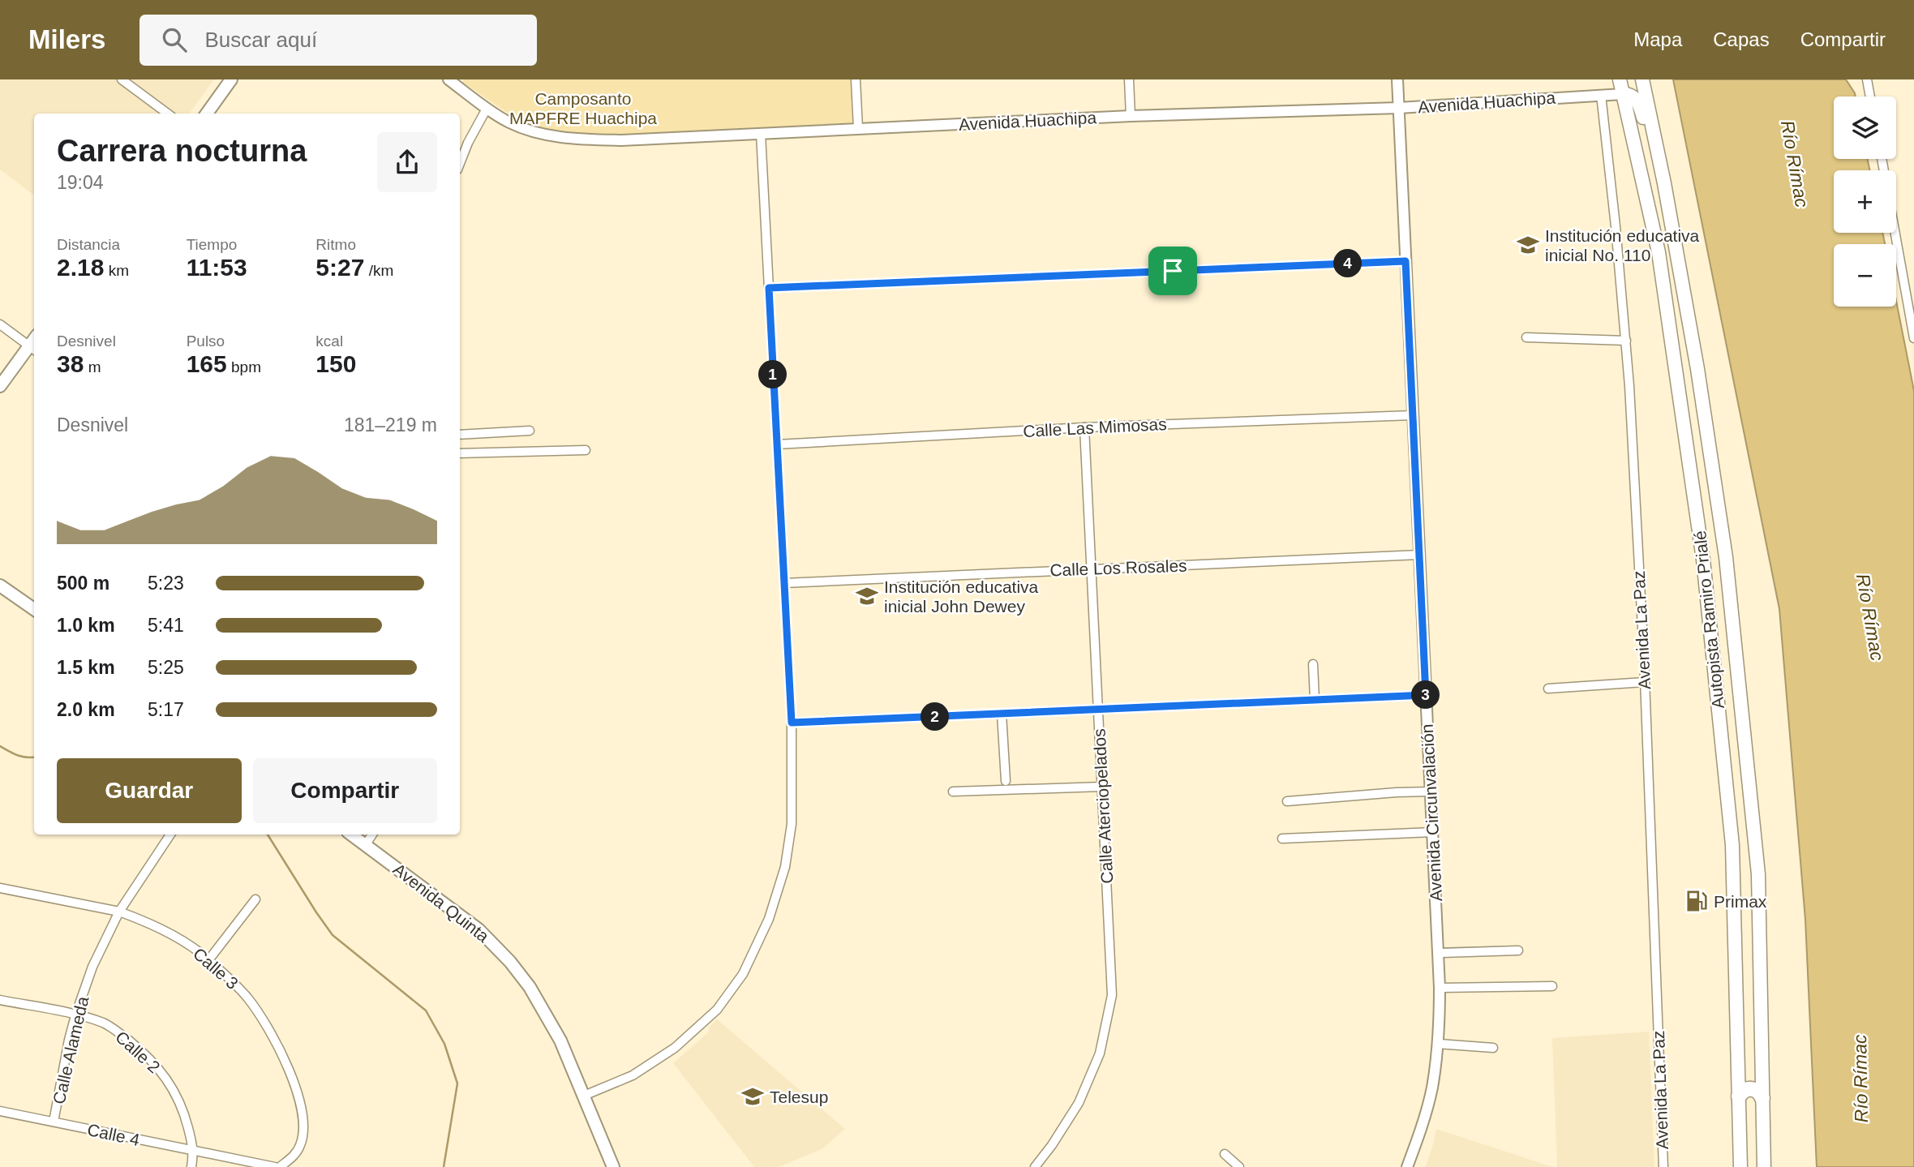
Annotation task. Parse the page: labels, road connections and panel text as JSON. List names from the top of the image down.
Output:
{
  "streets": {
    "highway": ["Autopista Ramiro Prialé"],
    "main road": ["Avenida Quinta"],
    "street": [
      "Avenida Huachipa",
      "Calle Las Mimosas",
      "Calle Los Rosales",
      "Avenida La Paz",
      "Calle Aterciopelados",
      "Avenida Circunvalación",
      "Calle 3",
      "Calle Alameda",
      "Calle 2",
      "Calle 4"
    ]
  },
  "crossings": [
    ["Avenida Huachipa", "Autopista Ramiro Prialé"],
    ["Avenida Huachipa", "Avenida La Paz"],
    ["Avenida Huachipa", "Avenida Circunvalación"],
    ["Calle Las Mimosas", "Calle Aterciopelados"],
    ["Calle Las Mimosas", "Avenida Circunvalación"],
    ["Calle Los Rosales", "Calle Aterciopelados"],
    ["Calle Los Rosales", "Avenida Circunvalación"],
    ["Calle 3", "Calle Alameda"],
    ["Calle Alameda", "Calle 2"],
    ["Calle Alameda", "Calle 4"],
    ["Calle 2", "Calle 4"]
  ],
  "water": ["Río Rímac"],
  "parks": ["Camposanto MAPFRE Huachipa"],
  "places": {
    "school or university": ["Institución educativa inicial No. 110", "Institución educativa inicial John Dewey", "Telesup"],
    "fuel station": ["Primax"]
  },
  "page": {
    "header": "Milers",
    "search": "Buscar aquí",
    "nav": ["Mapa", "Capas", "Compartir"],
    "map_buttons": ["+", "−"],
    "heading": ["Carrera nocturna", "19:04"],
    "stats": [
      ["Distancia", "2.18 km"],
      ["Tiempo", "11:53"],
      ["Ritmo", "5:27 /km"],
      ["Desnivel", "38 m"],
      ["Pulso", "165 bpm"],
      ["kcal", "150"]
    ],
    "pins": [
      "4",
      "1",
      "3",
      "2"
    ],
    "chart": ["Desnivel", "181–219 m"],
    "list": [
      {
        "name": "500 m",
        "note": "5:23"
      },
      {
        "name": "1.0 km",
        "note": "5:41"
      },
      {
        "name": "1.5 km",
        "note": "5:25"
      },
      {
        "name": "2.0 km",
        "note": "5:17"
      }
    ],
    "buttons": ["Guardar", "Compartir"]
  }
}
